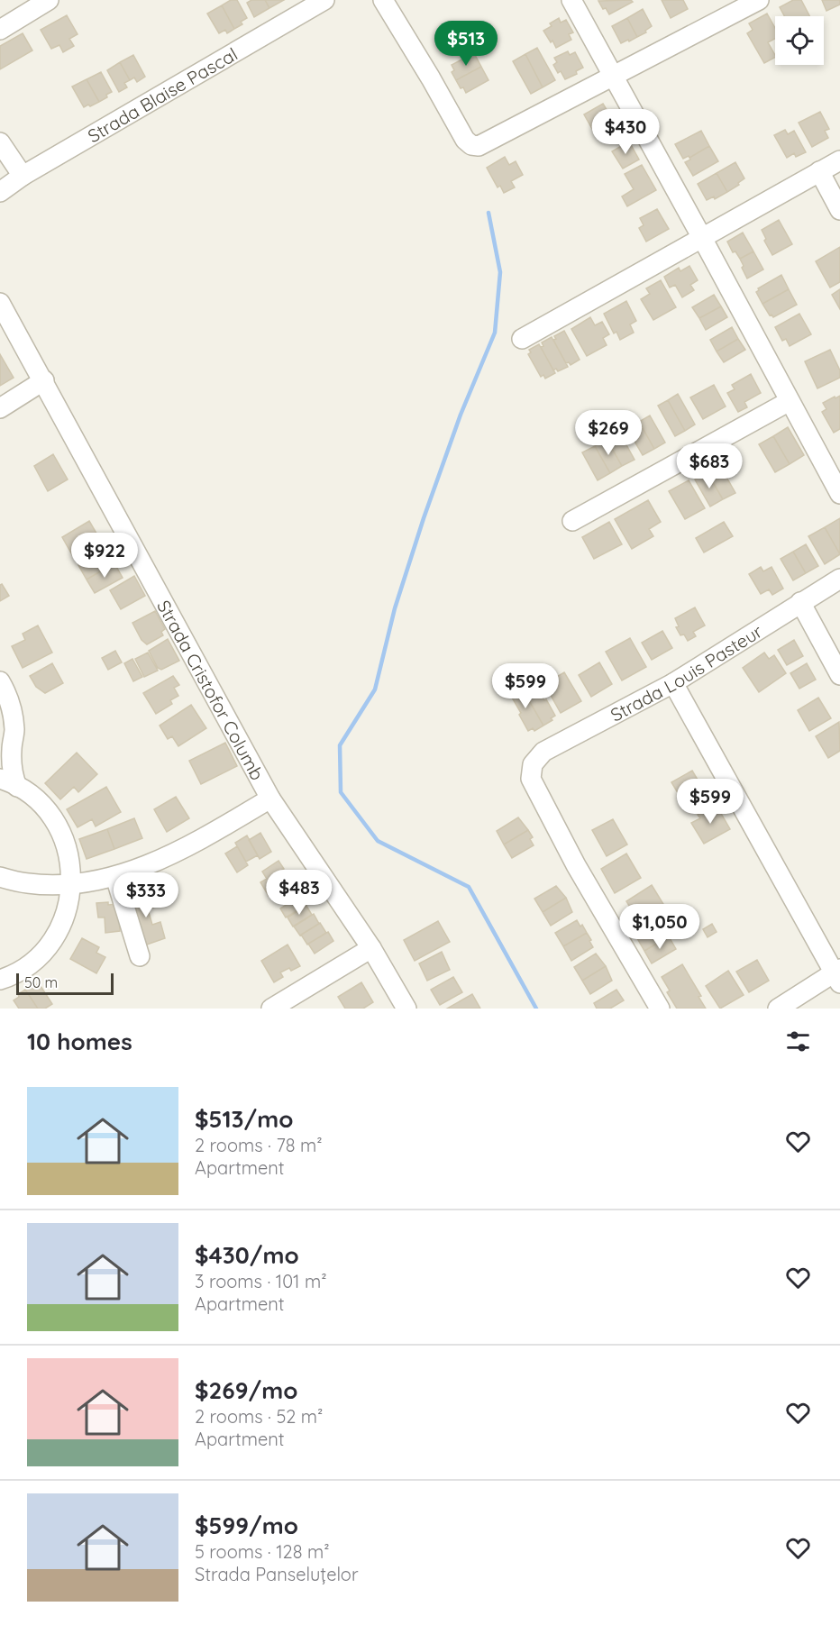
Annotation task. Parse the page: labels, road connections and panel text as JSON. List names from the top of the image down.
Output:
{
  "streets": {
    "street": ["Strada Blaise Pascal", "Strada Louis Pasteur", "Strada Cristofor Columb"]
  },
  "scale_bar": "50 m",
  "page": {
    "price": [
      "$513",
      "$430",
      "$269",
      "$683",
      "$922",
      "$599",
      "$599",
      "$483",
      "$333",
      "$1,050"
    ],
    "scale": "50 m",
    "heading": "10 homes",
    "list": [
      {
        "name": "$513/mo",
        "note": "2 rooms · 78 m² · Apartment"
      },
      {
        "name": "$430/mo",
        "note": "3 rooms · 101 m² · Apartment"
      },
      {
        "name": "$269/mo",
        "note": "2 rooms · 52 m² · Apartment"
      },
      {
        "name": "$599/mo",
        "note": "5 rooms · 128 m² · Strada Panseluțelor"
      }
    ]
  }
}
